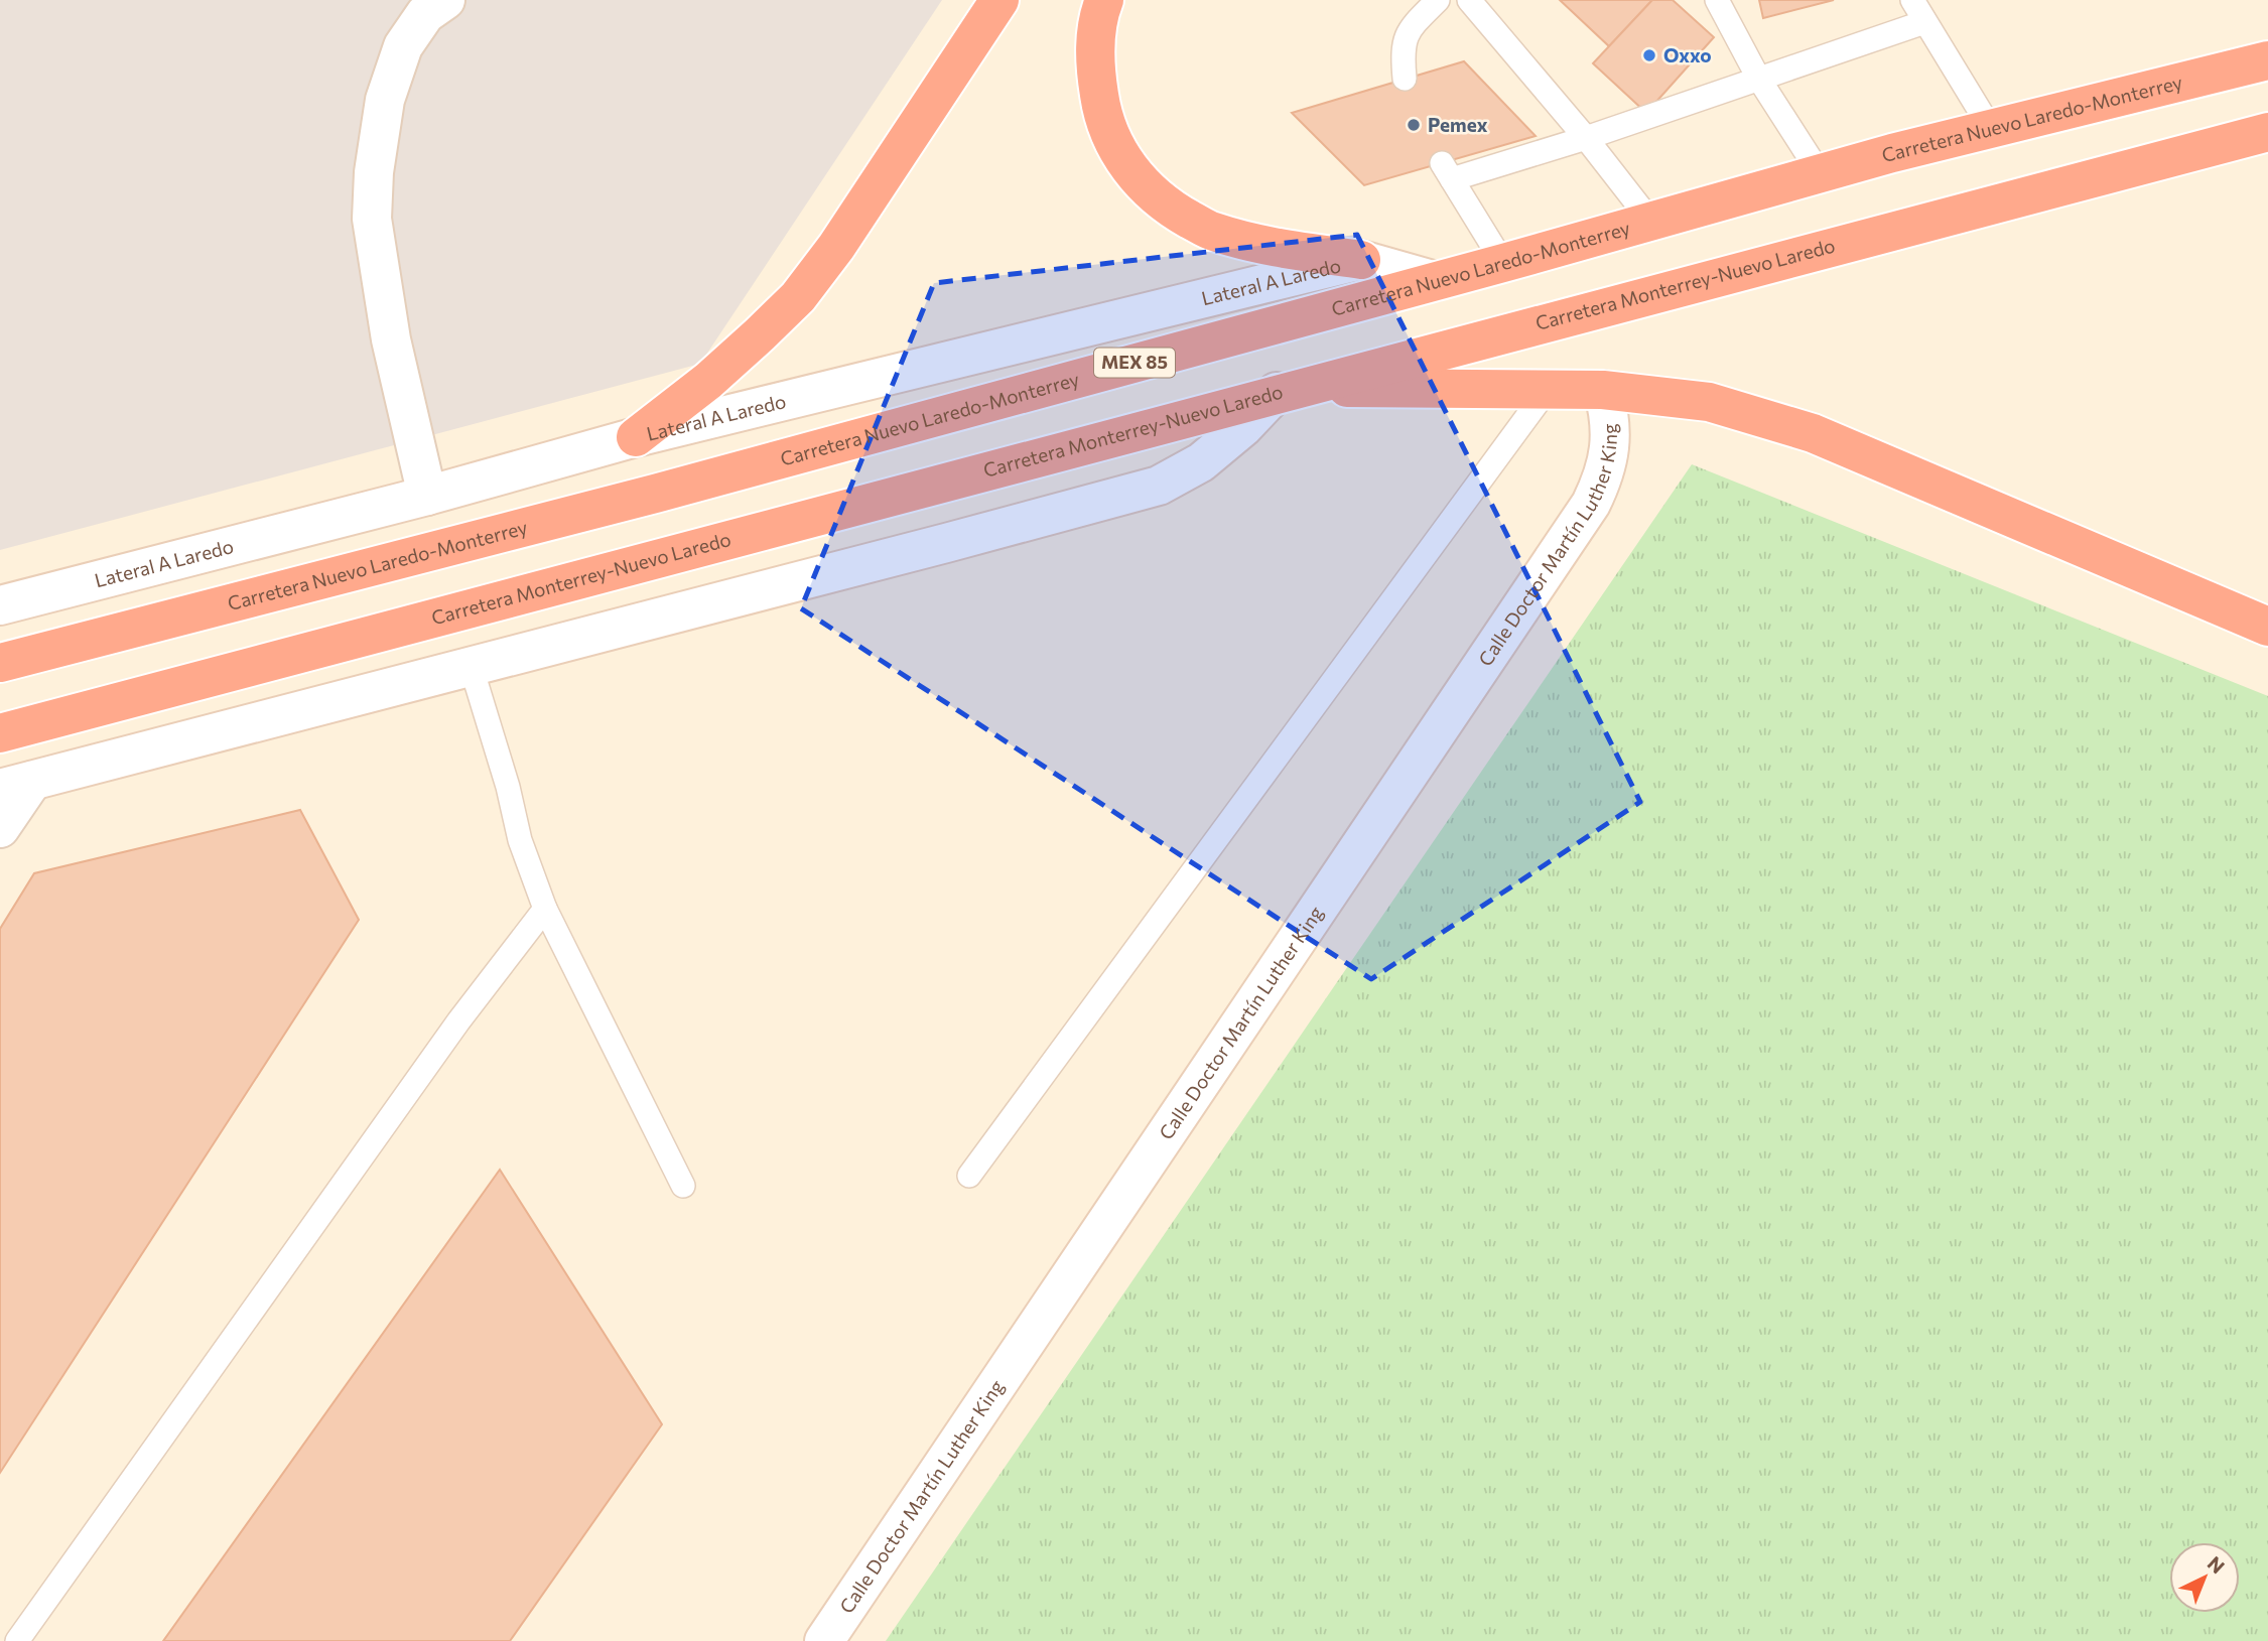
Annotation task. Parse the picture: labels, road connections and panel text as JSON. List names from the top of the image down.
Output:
{
  "streets": {
    "highway": ["Carretera Nuevo Laredo-Monterrey", "Carretera Monterrey-Nuevo Laredo", "MEX 85"],
    "street": ["Lateral A Laredo", "Calle Doctor Martín Luther King"]
  },
  "crossings": [
    ["Carretera Nuevo Laredo-Monterrey", "Lateral A Laredo"]
  ],
  "places": ["Oxxo", "Pemex"],
  "north": "top right"
}
